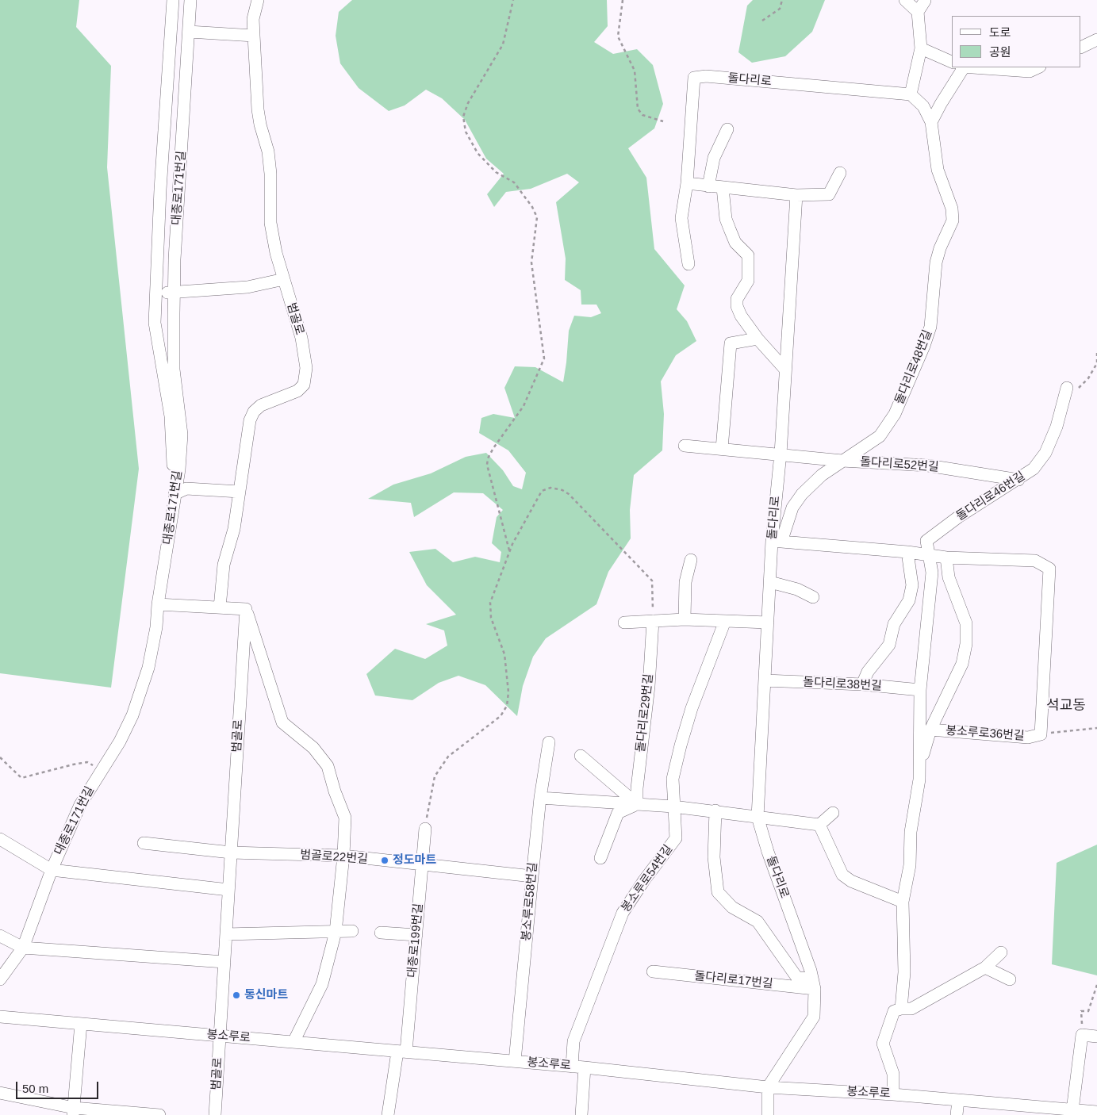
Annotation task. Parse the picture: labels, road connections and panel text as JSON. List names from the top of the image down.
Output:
{
  "streets": {
    "street": [
      "돌다리로",
      "대종로171번길",
      "범골로",
      "돌다리로48번길",
      "돌다리로52번길",
      "돌다리로46번길",
      "돌다리로38번길",
      "돌다리로29번길",
      "봉소루로36번길",
      "범골로22번길",
      "봉소루로54번길",
      "봉소루로58번길",
      "대종로199번길",
      "돌다리로17번길",
      "봉소루로"
    ]
  },
  "crossings": [
    ["돌다리로", "돌다리로48번길"],
    ["돌다리로", "돌다리로52번길"],
    ["돌다리로", "돌다리로38번길"],
    ["돌다리로", "돌다리로17번길"],
    ["돌다리로", "봉소루로"],
    ["범골로", "범골로22번길"],
    ["범골로", "봉소루로"],
    ["돌다리로48번길", "돌다리로52번길"],
    ["돌다리로52번길", "돌다리로46번길"],
    ["범골로22번길", "봉소루로58번길"],
    ["범골로22번길", "대종로199번길"],
    ["봉소루로54번길", "봉소루로"],
    ["봉소루로58번길", "봉소루로"],
    ["대종로199번길", "봉소루로"]
  ],
  "districts": ["석교동"],
  "places": ["정도마트", "동신마트"],
  "legend": ["도로", "공원"],
  "scale_bar": "50 m"
}
